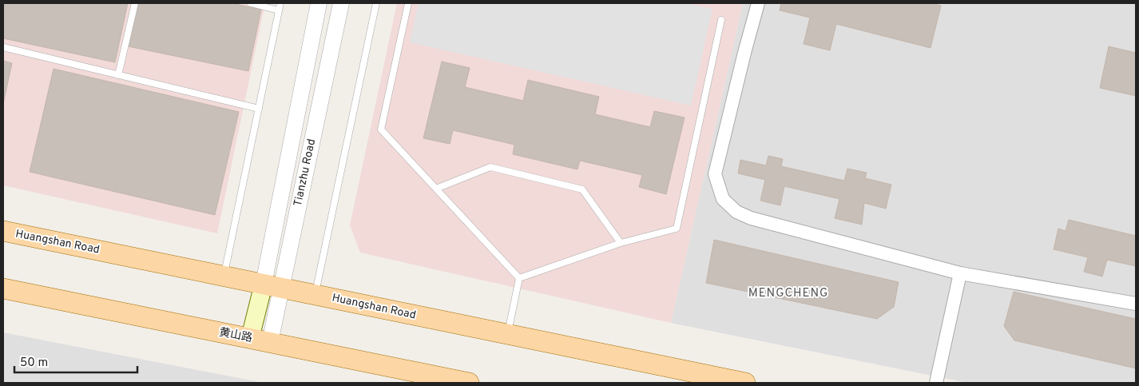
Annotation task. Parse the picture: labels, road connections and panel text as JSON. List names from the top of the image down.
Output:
{
  "streets": {
    "main road": ["Tianzhu Road", "Huangshan Road", "黄山路"]
  },
  "crossings": [
    ["Tianzhu Road", "Huangshan Road"],
    ["Tianzhu Road", "黄山路"]
  ],
  "districts": ["MENGCHENG"],
  "scale_bar": "50 m"
}
